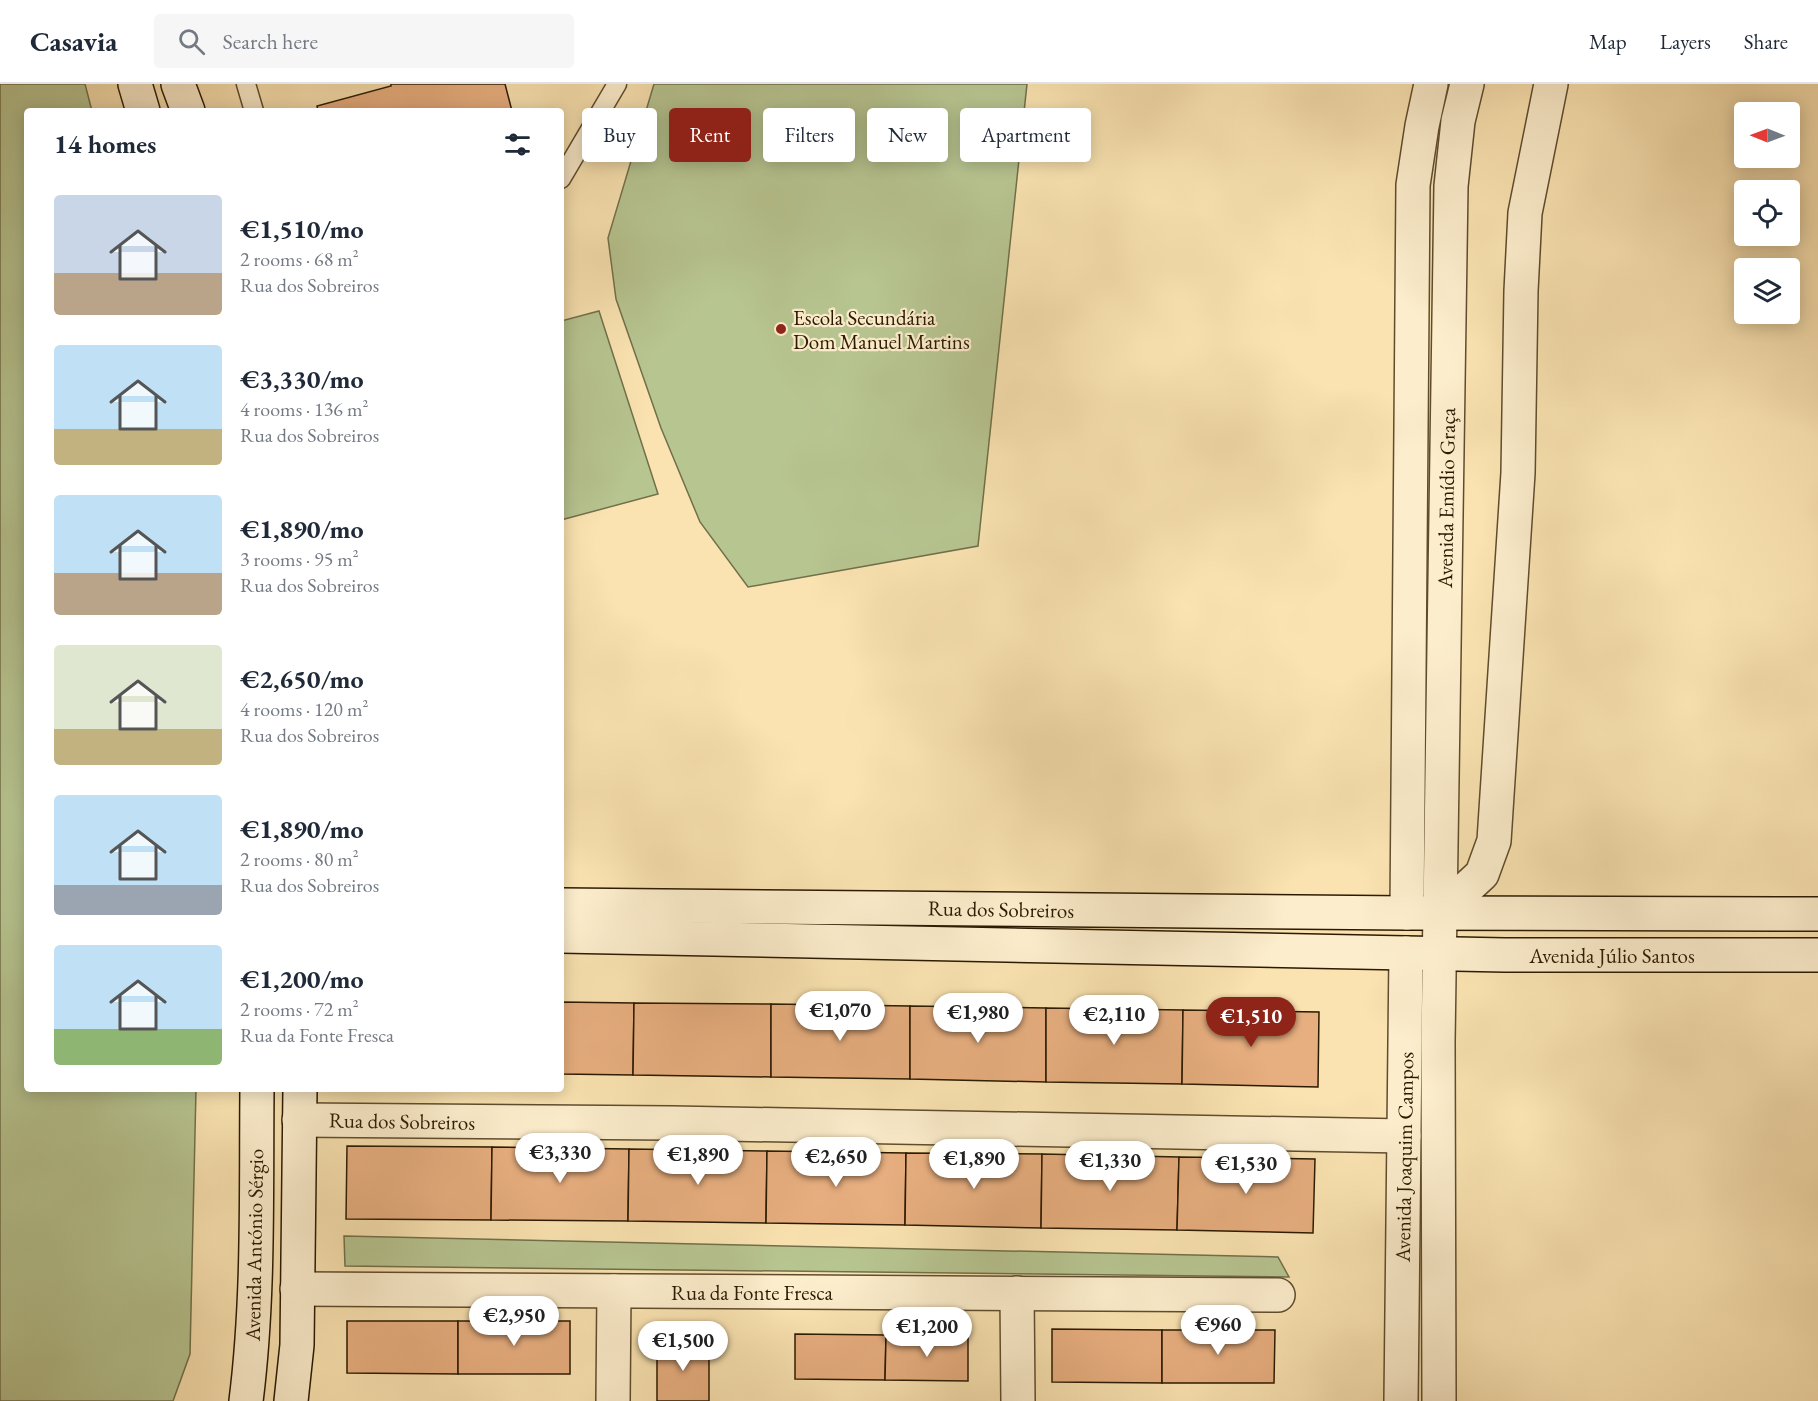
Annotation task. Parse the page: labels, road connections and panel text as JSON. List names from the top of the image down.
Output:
{
  "streets": {
    "street": [
      "Avenida Emídio Graça",
      "Rua dos Sobreiros",
      "Avenida Júlio Santos",
      "Avenida Joaquim Campos",
      "Avenida António Sérgio",
      "Rua da Fonte Fresca"
    ]
  },
  "crossings": [
    ["Avenida Emídio Graça", "Rua dos Sobreiros"],
    ["Avenida Emídio Graça", "Avenida Júlio Santos"],
    ["Avenida Emídio Graça", "Avenida Joaquim Campos"],
    ["Rua dos Sobreiros", "Avenida Júlio Santos"],
    ["Rua dos Sobreiros", "Avenida Joaquim Campos"],
    ["Rua dos Sobreiros", "Avenida António Sérgio"],
    ["Avenida Júlio Santos", "Avenida Joaquim Campos"],
    ["Avenida António Sérgio", "Rua da Fonte Fresca"]
  ],
  "places": ["Escola Secundária Dom Manuel Martins"],
  "north": "left",
  "page": {
    "header": "Casavia",
    "search": "Search here",
    "nav": ["Map", "Layers", "Share"],
    "chip": [
      "Buy",
      "Rent",
      "Filters",
      "New",
      "Apartment"
    ],
    "heading": "14 homes",
    "list": [
      {
        "name": "€1,510/mo",
        "note": "2 rooms · 68 m² · Rua dos Sobreiros"
      },
      {
        "name": "€3,330/mo",
        "note": "4 rooms · 136 m² · Rua dos Sobreiros"
      },
      {
        "name": "€1,890/mo",
        "note": "3 rooms · 95 m² · Rua dos Sobreiros"
      },
      {
        "name": "€2,650/mo",
        "note": "4 rooms · 120 m² · Rua dos Sobreiros"
      },
      {
        "name": "€1,890/mo",
        "note": "2 rooms · 80 m² · Rua dos Sobreiros"
      },
      {
        "name": "€1,200/mo",
        "note": "2 rooms · 72 m² · Rua da Fonte Fresca"
      }
    ],
    "price": [
      "€1,070",
      "€1,980",
      "€2,110",
      "€1,510",
      "€3,330",
      "€1,890",
      "€2,650",
      "€1,890",
      "€1,330",
      "€1,530",
      "€2,950",
      "€960",
      "€1,200",
      "€1,500"
    ]
  }
}
